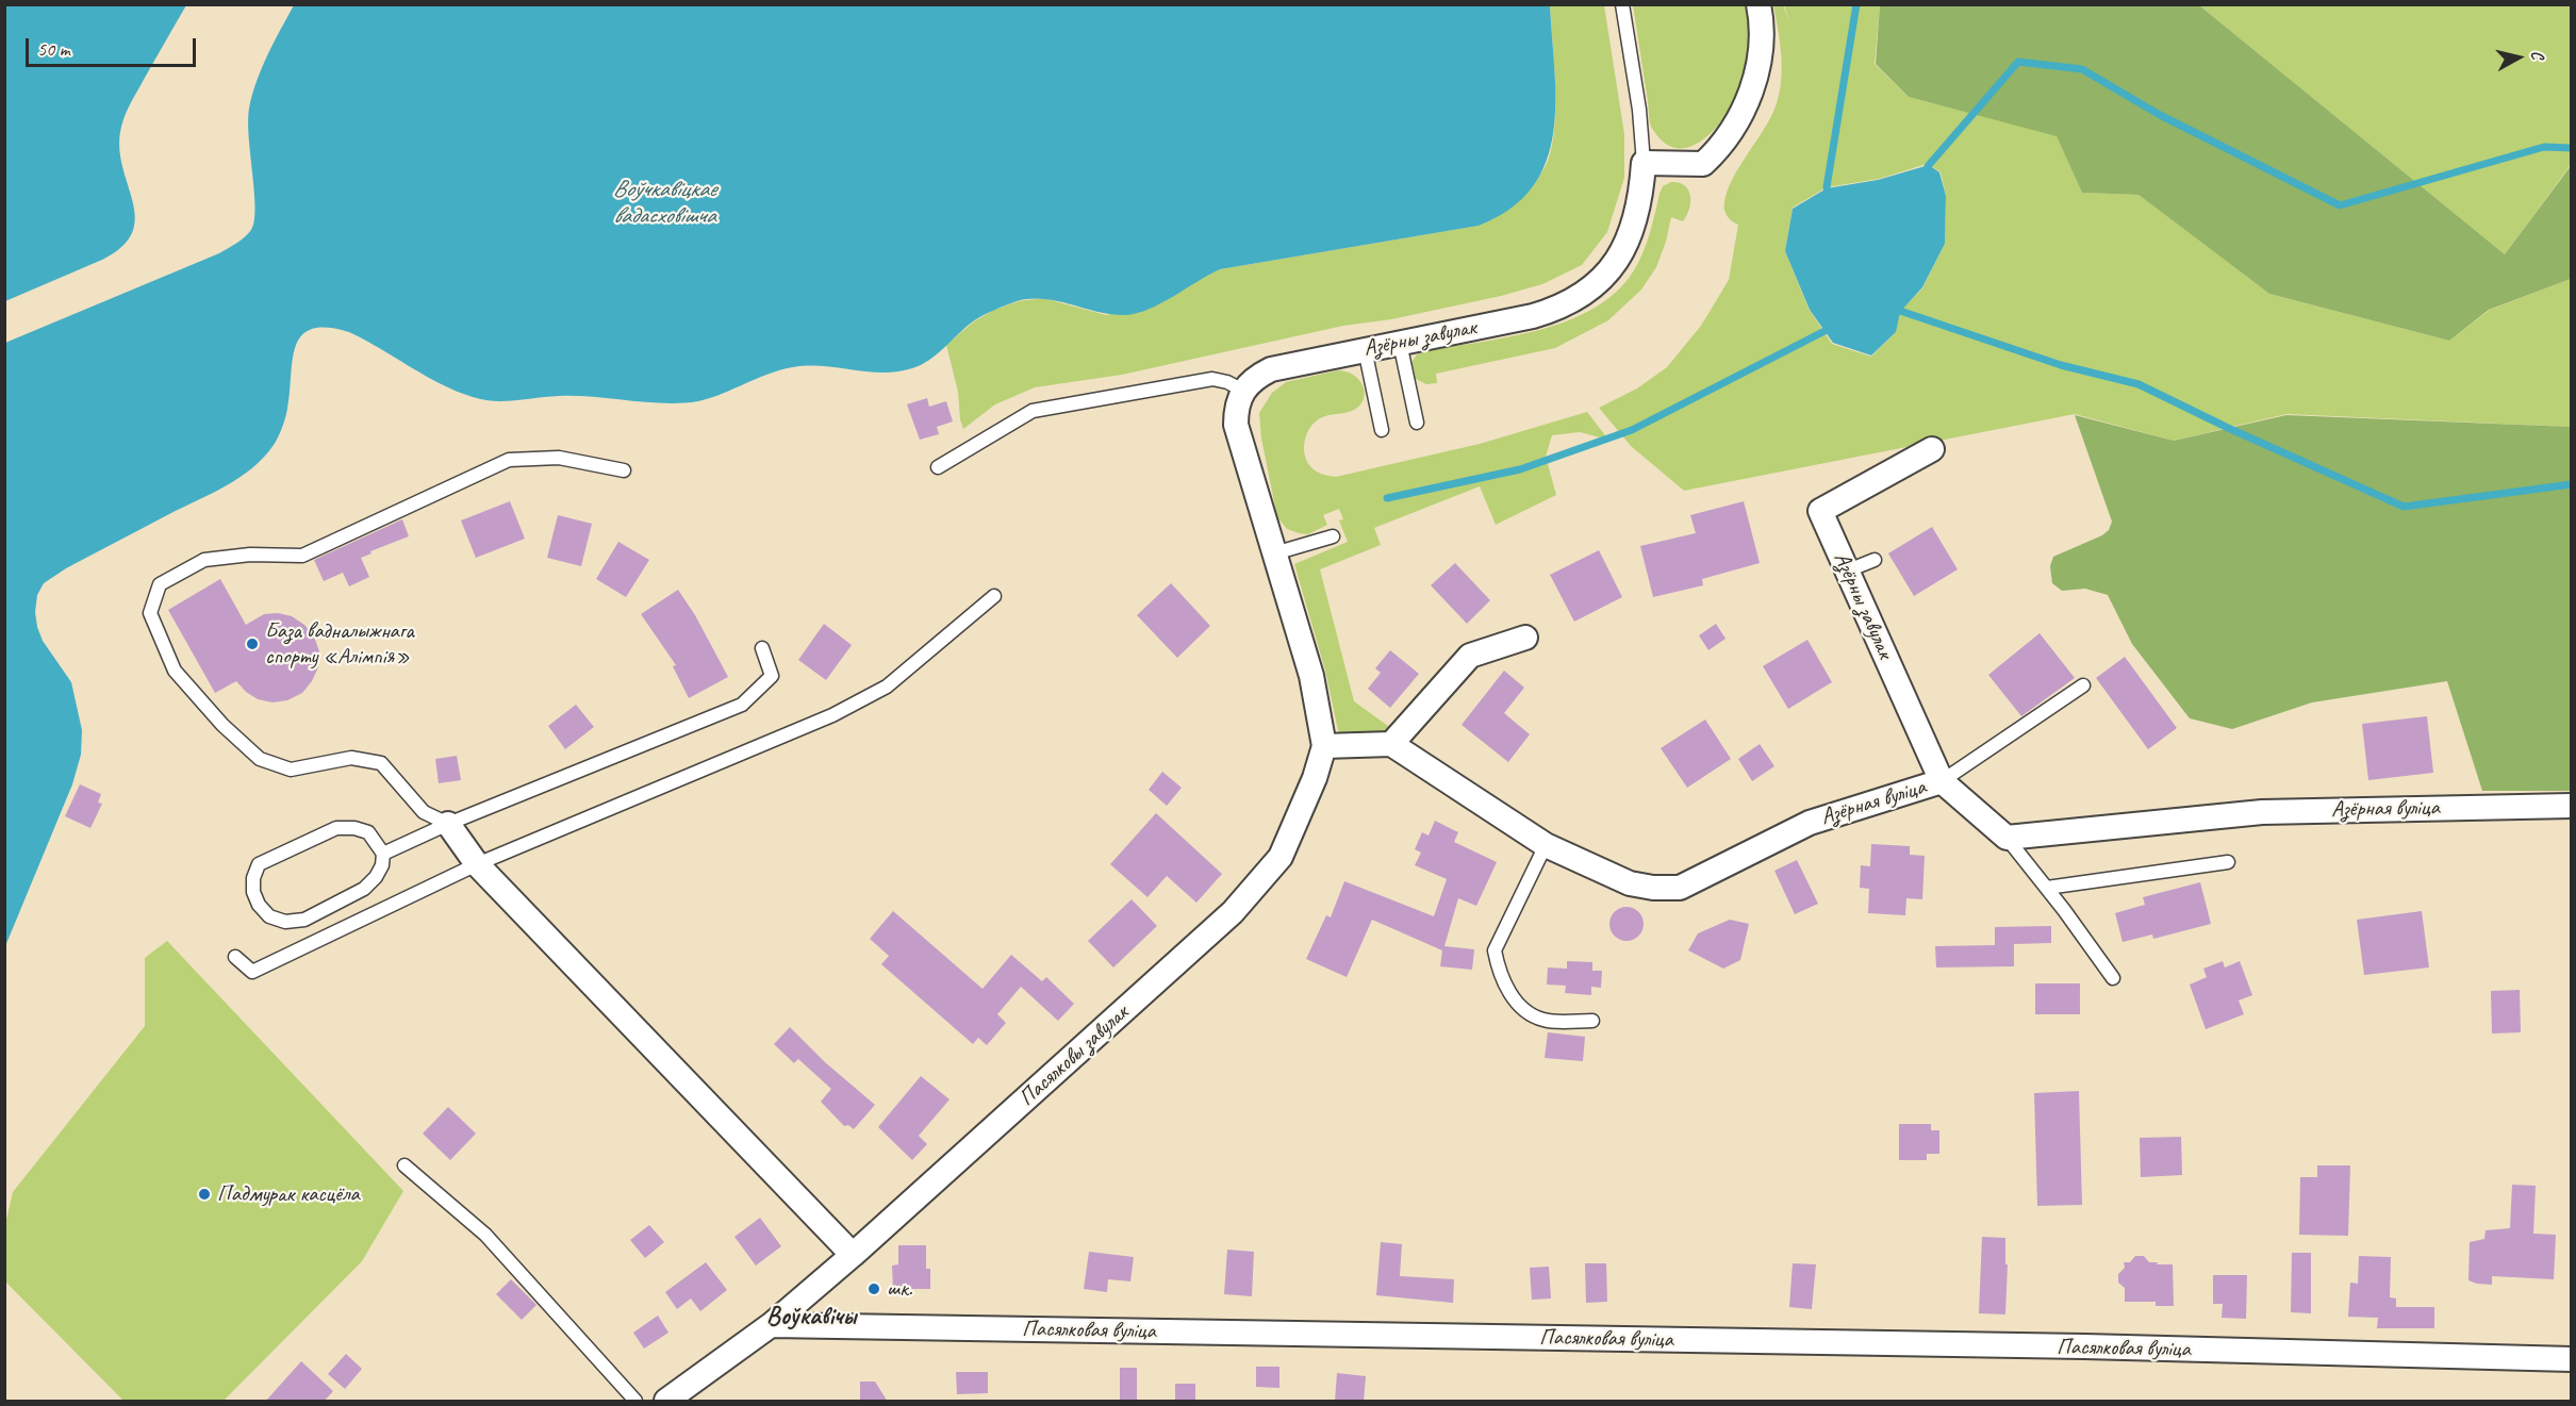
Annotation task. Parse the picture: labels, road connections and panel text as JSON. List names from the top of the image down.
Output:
{
  "streets": {
    "street": [
      "Азёрны завулак",
      "Азёрная вуліца",
      "Пасялковы завулак",
      "Пасялковая вуліца"
    ]
  },
  "crossings": [
    ["Азёрны завулак", "Азёрная вуліца"],
    ["Пасялковы завулак", "Пасялковая вуліца"]
  ],
  "districts": ["Воўкавічы"],
  "water": ["Воўчкавіцкае вадасховішча"],
  "places": ["База вадналыжнага спорту «Алімпія»", "Падмурак касцёла", "шк."],
  "scale_bar": "50 m",
  "north": "right"
}
